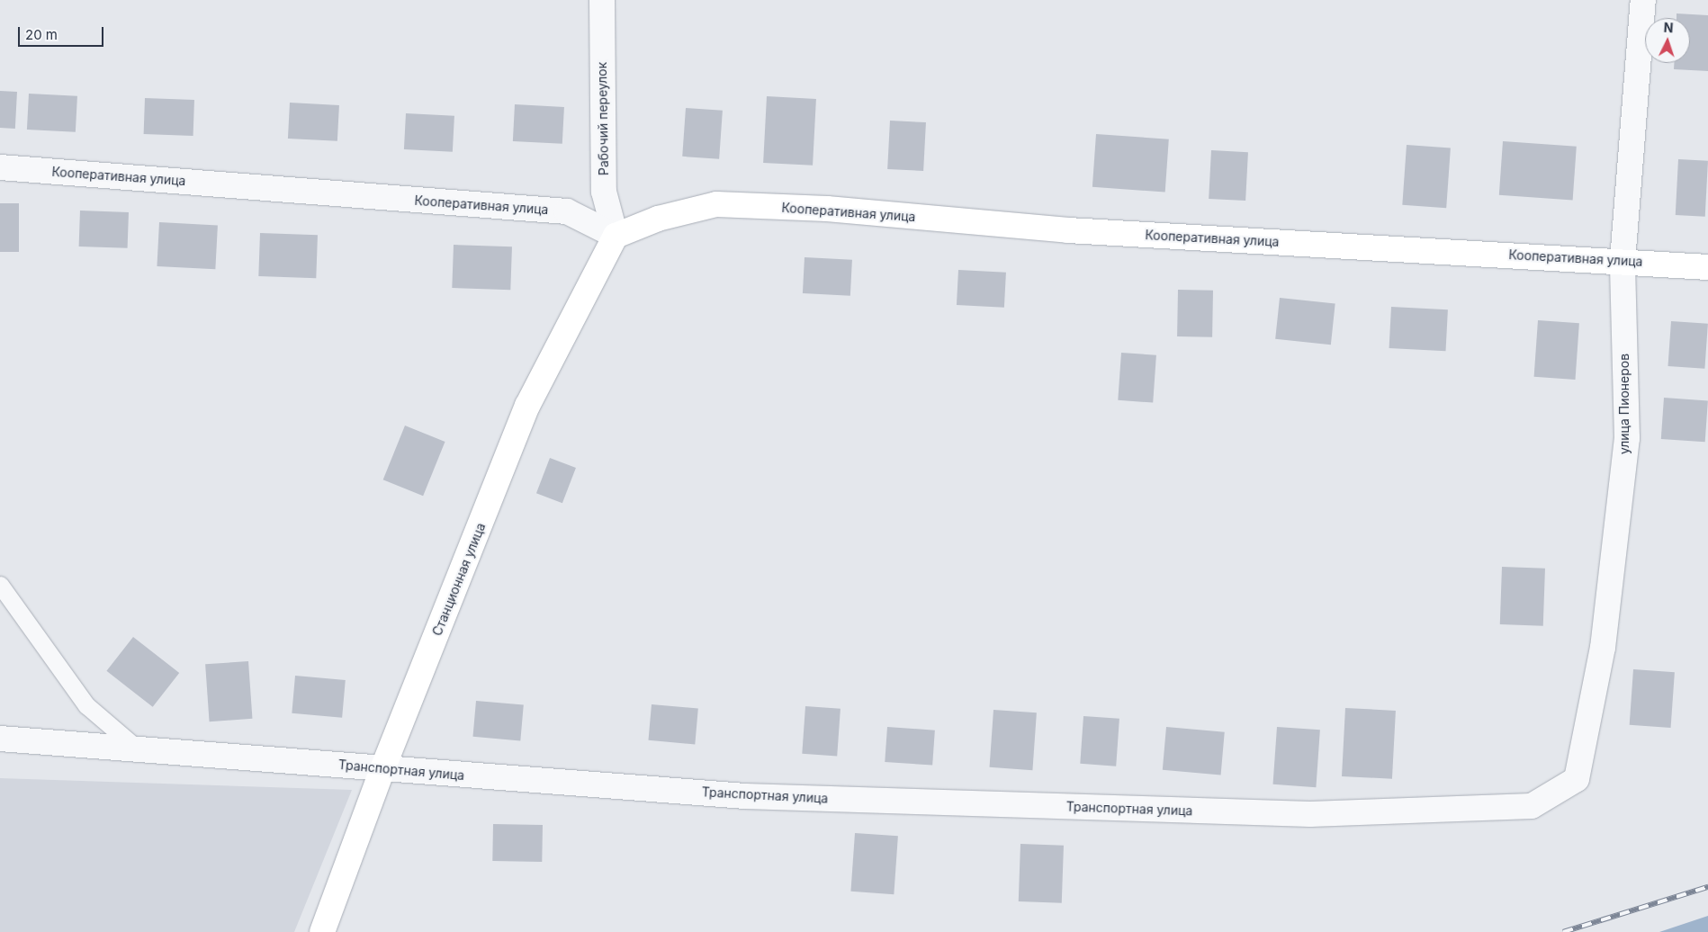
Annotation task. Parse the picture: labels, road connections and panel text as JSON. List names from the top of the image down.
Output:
{
  "streets": {
    "main road": ["Кооперативная улица", "Станционная улица"],
    "street": ["Рабочий переулок", "улица Пионеров", "Транспортная улица"]
  },
  "crossings": [
    ["Рабочий переулок", "Кооперативная улица"],
    ["Рабочий переулок", "Станционная улица"],
    ["Кооперативная улица", "улица Пионеров"],
    ["Кооперативная улица", "Станционная улица"],
    ["улица Пионеров", "Транспортная улица"],
    ["Станционная улица", "Транспортная улица"]
  ],
  "scale_bar": "20 m",
  "north": "top"
}
